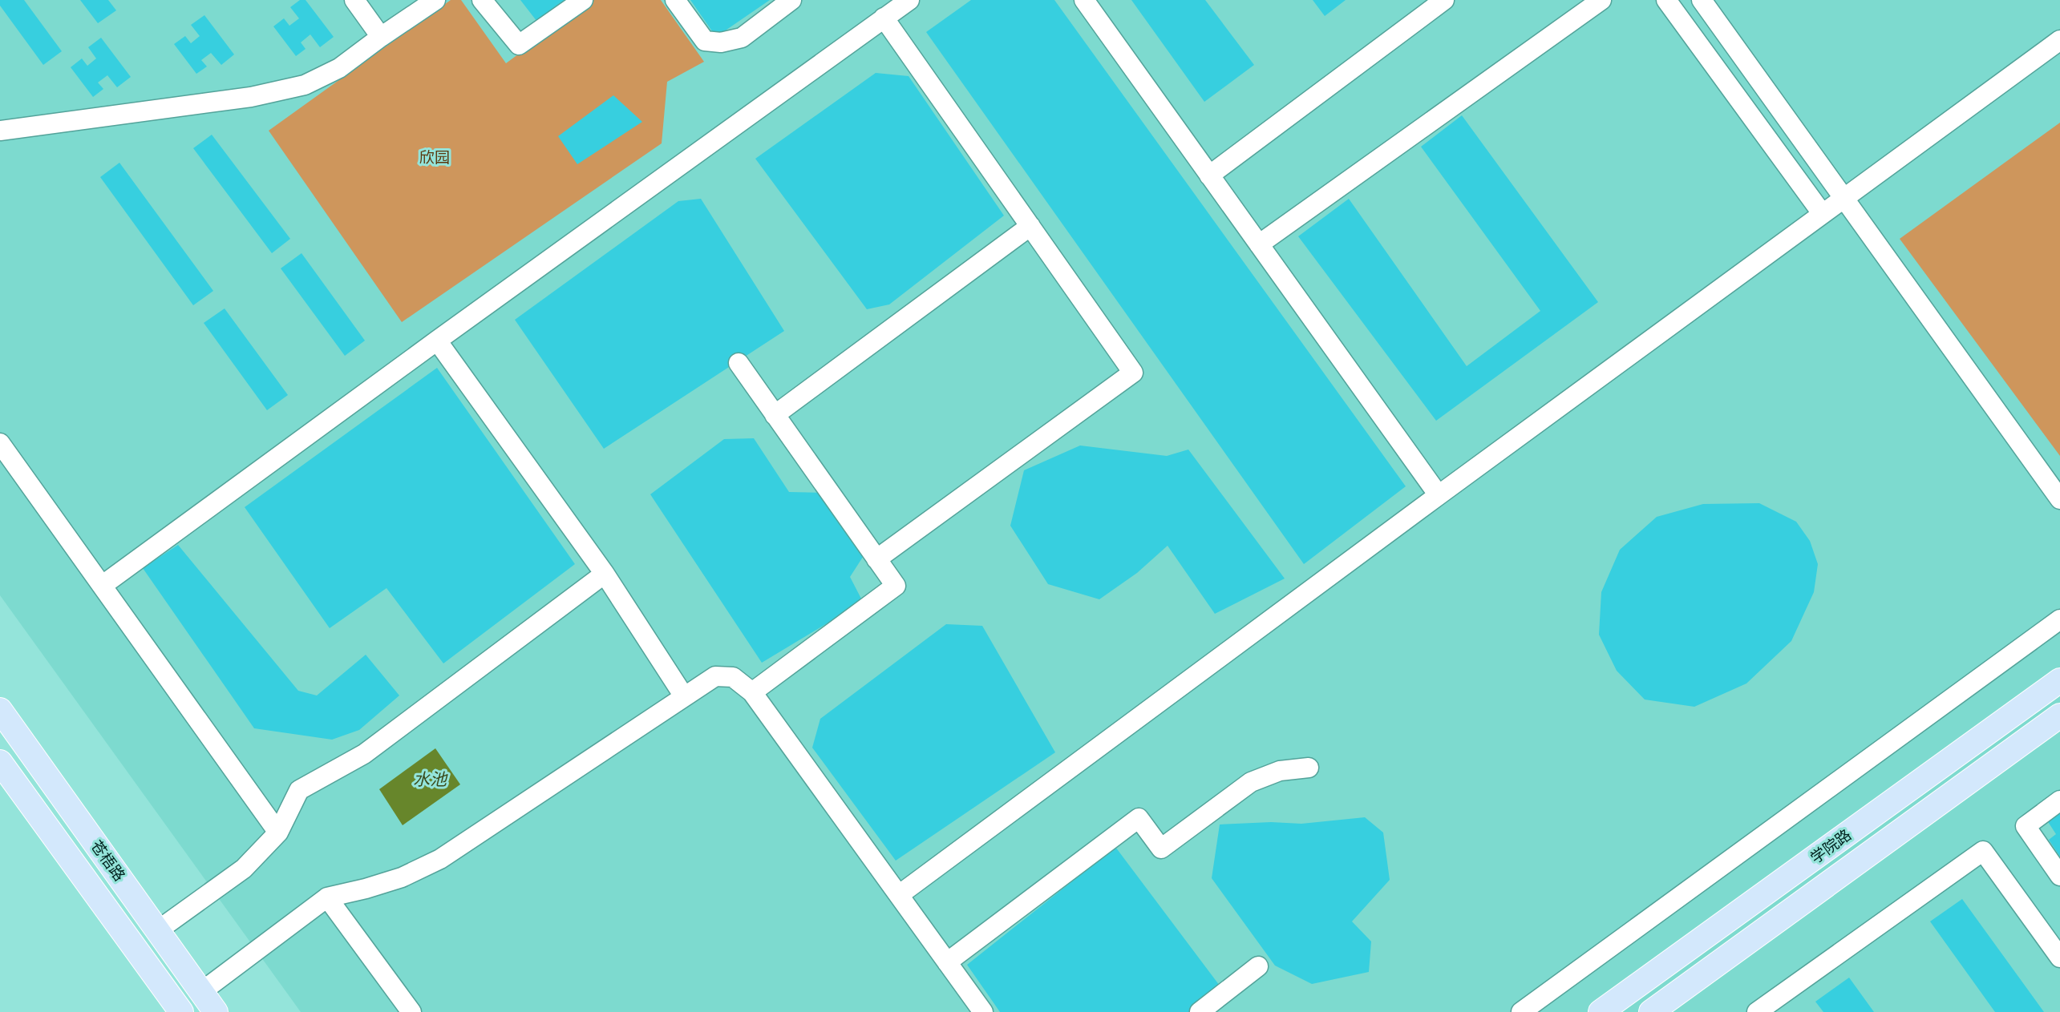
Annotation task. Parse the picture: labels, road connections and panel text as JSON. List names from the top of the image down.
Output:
{
  "streets": {
    "main road": ["学院路", "苍梧路"]
  },
  "water": ["水池"],
  "parks": ["欣园"]
}
